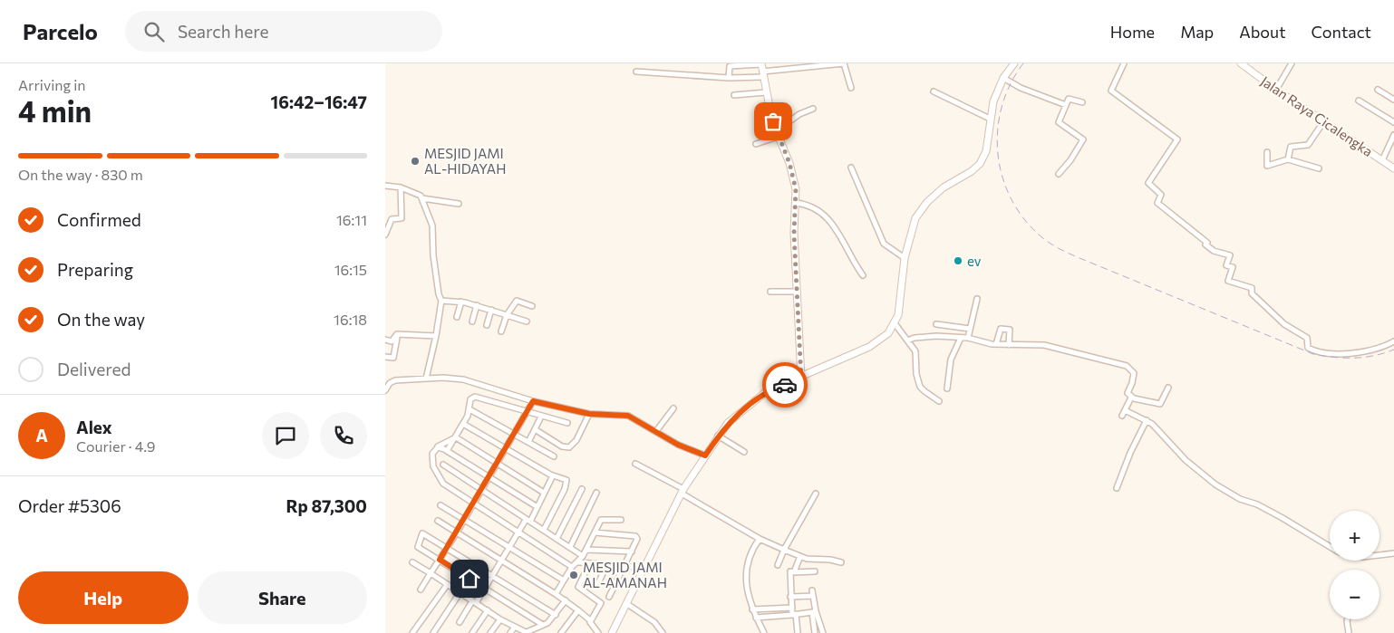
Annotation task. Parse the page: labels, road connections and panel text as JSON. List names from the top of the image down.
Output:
{
  "streets": {
    "street": ["Jalan Raya Cicalengka"]
  },
  "places": ["MESJID JAMI AL-HIDAYAH", "ev", "MESJID JAMI AL-AMANAH"],
  "page": {
    "header": "Parcelo",
    "search": "Search here",
    "nav": [
      "Home",
      "Map",
      "About",
      "Contact"
    ],
    "heading": ["4 min", "Arriving in", "16:42–16:47"],
    "panel": [
      "Alex",
      "Courier · 4.9",
      "Order #5306",
      "Rp 87,300"
    ],
    "bar": "On the way · 830 m",
    "list": [
      ["Confirmed", "16:11"],
      ["Preparing", "16:15"],
      ["On the way", "16:18"],
      "Delivered"
    ],
    "round": "A",
    "map_buttons": ["+", "−"],
    "buttons": ["Help", "Share"]
  }
}
